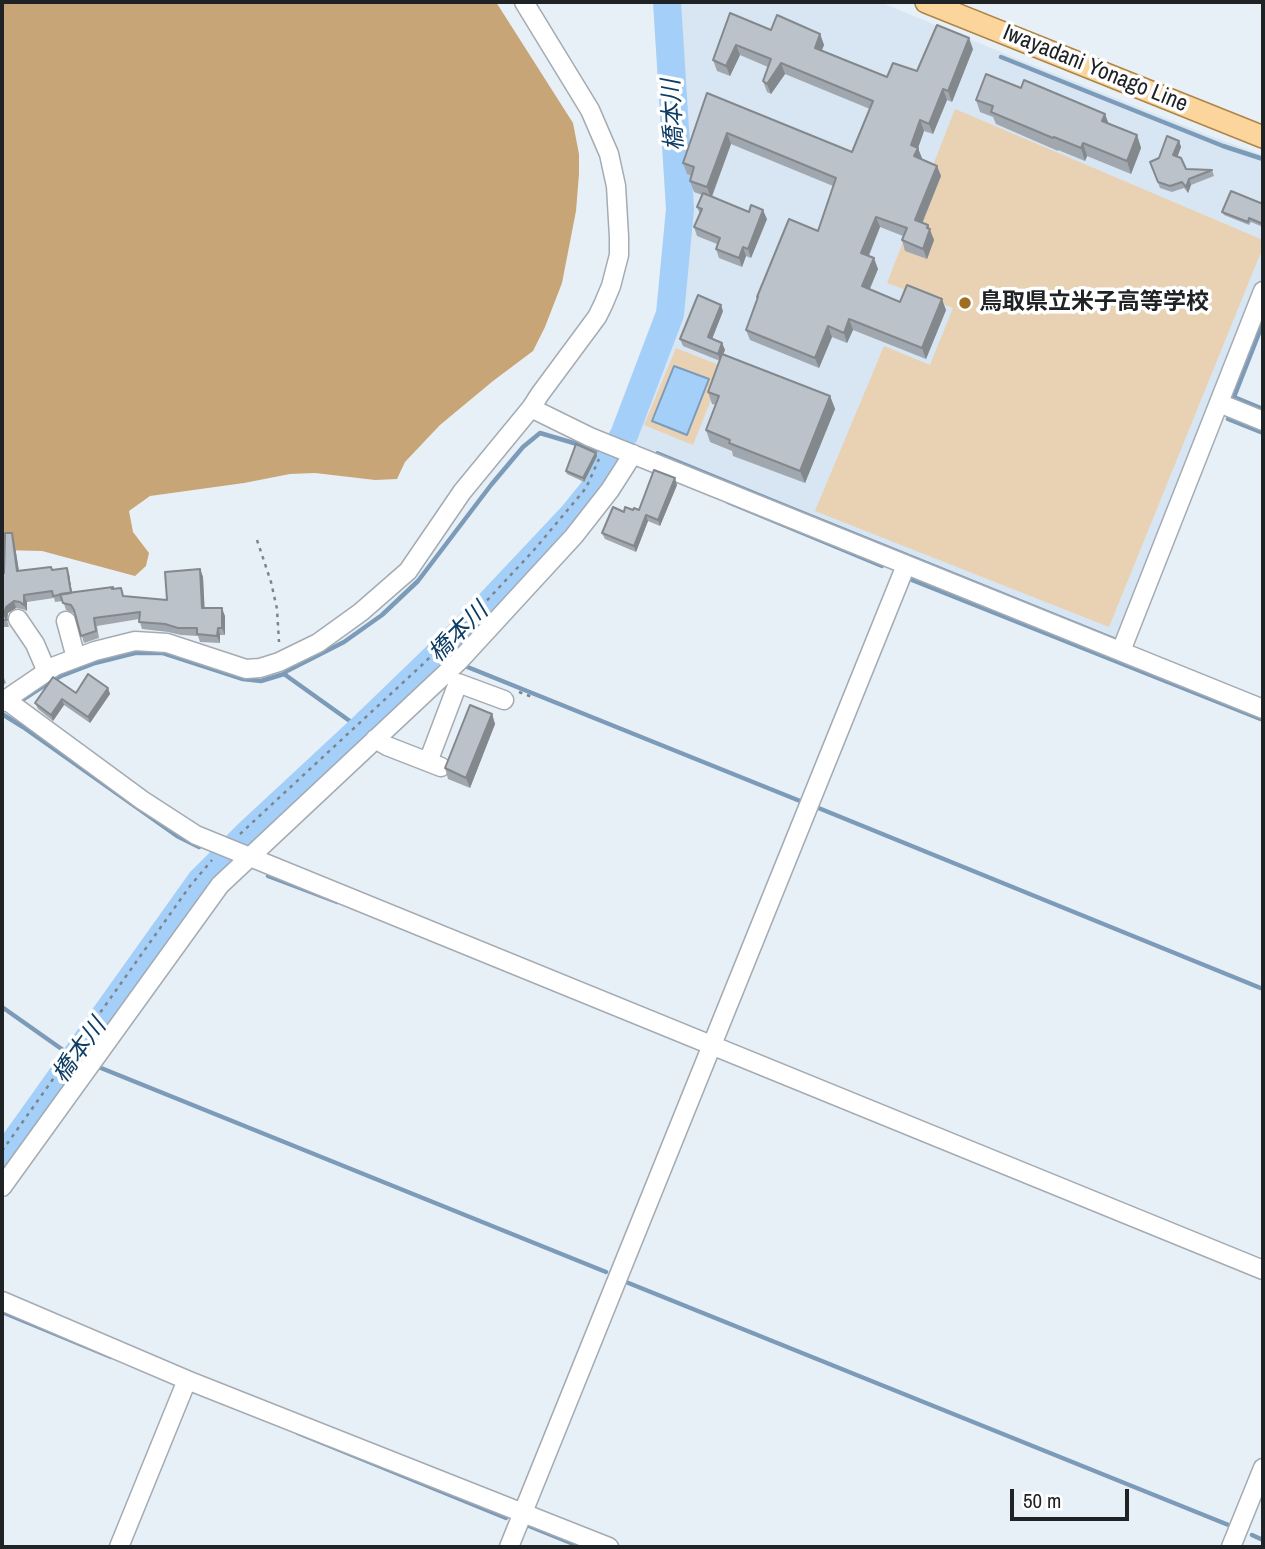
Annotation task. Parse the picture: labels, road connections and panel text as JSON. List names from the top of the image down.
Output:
{
  "streets": {
    "main road": ["Iwayadani Yonago Line"]
  },
  "water": ["橋本川"],
  "places": ["鳥取県立米子高等学校"],
  "scale_bar": "50 m"
}
